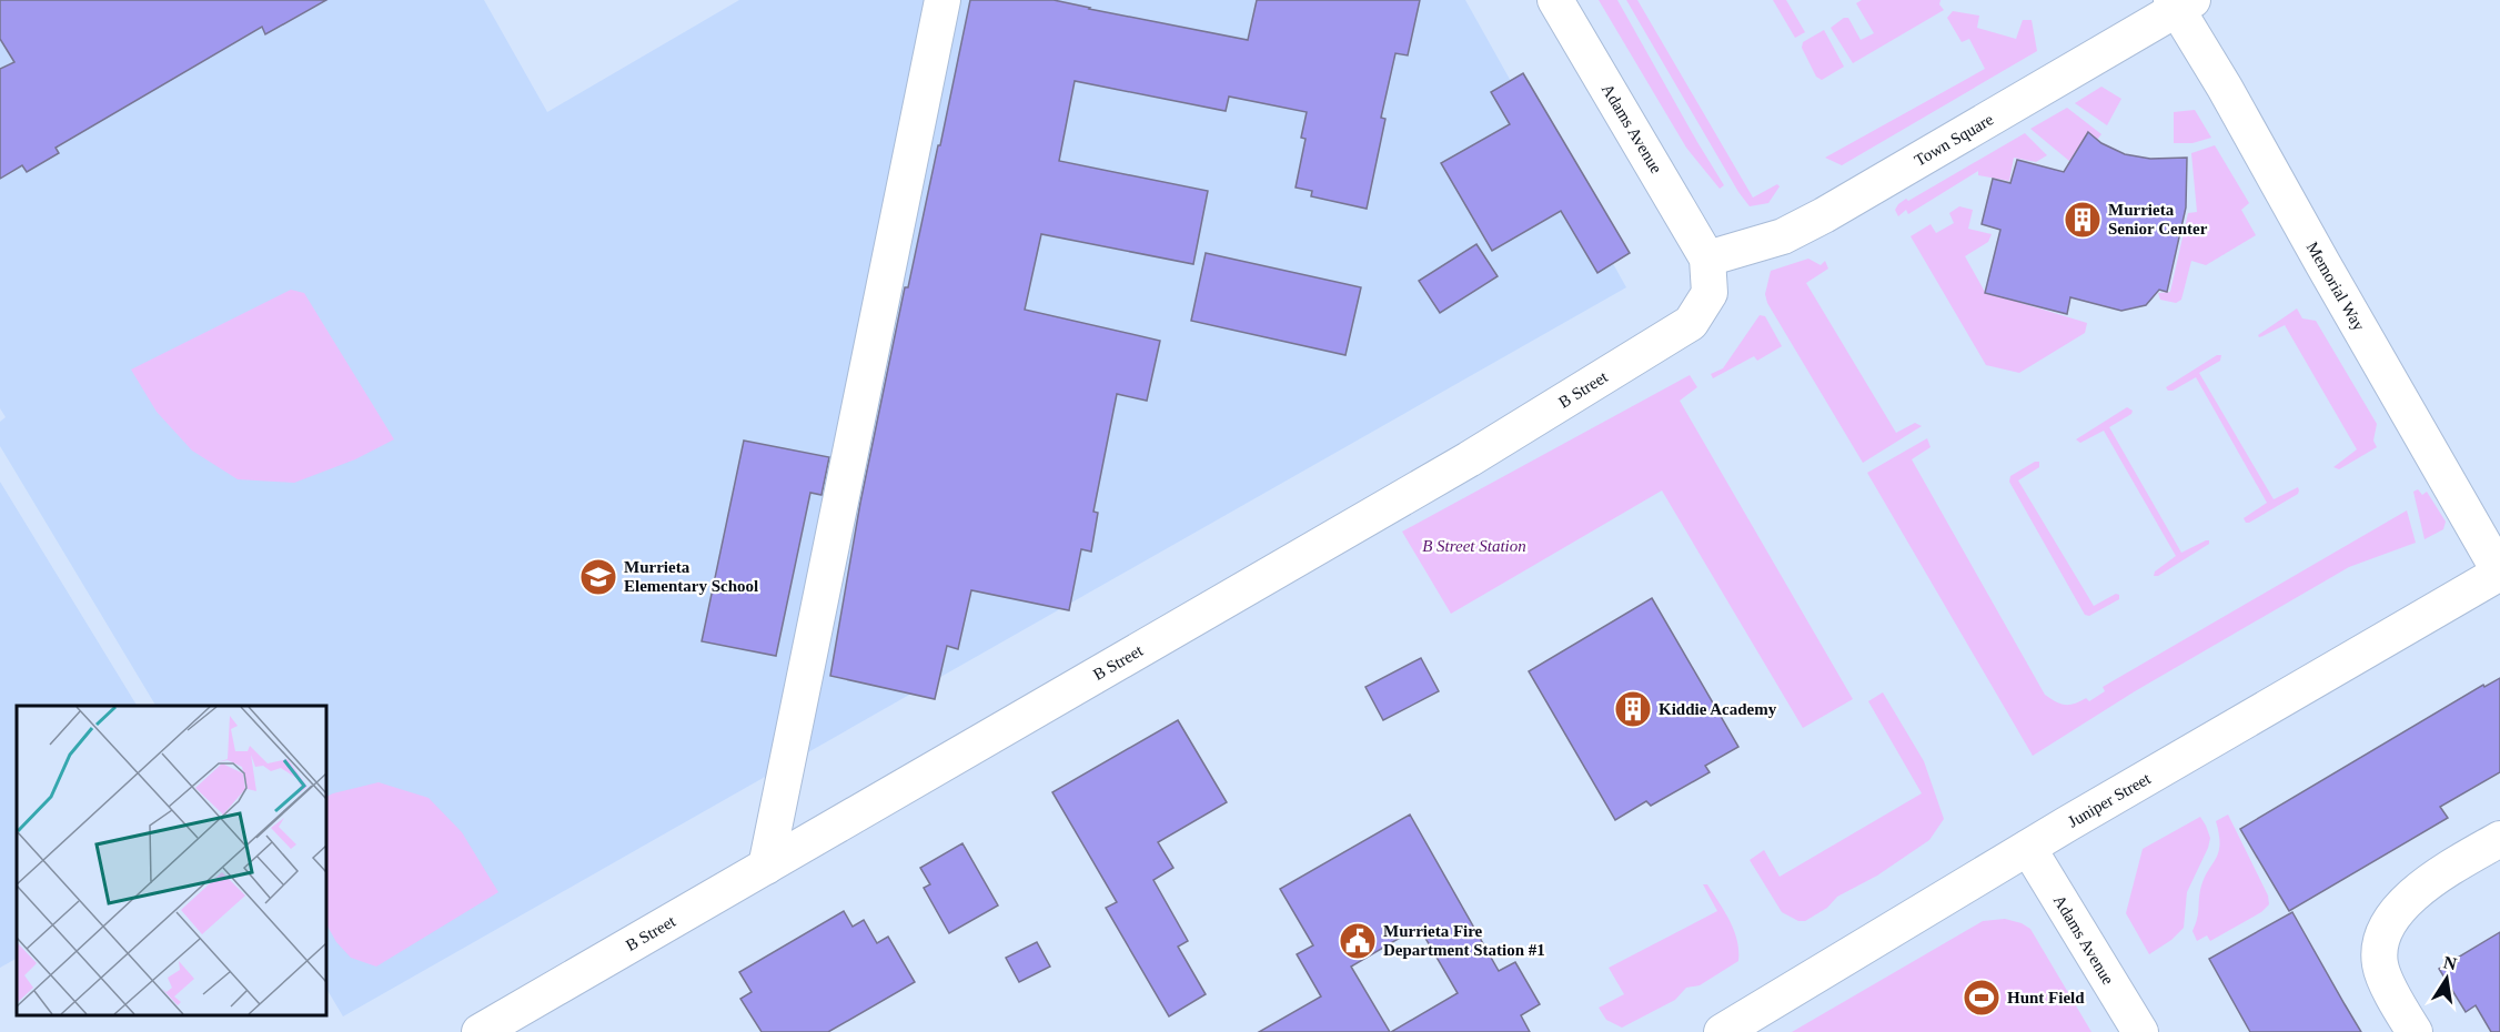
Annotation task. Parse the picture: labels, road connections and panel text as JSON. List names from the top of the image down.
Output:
{
  "streets": {
    "street": [
      "Adams Avenue",
      "Town Square",
      "Memorial Way",
      "B Street",
      "Juniper Street"
    ]
  },
  "crossings": [
    ["Adams Avenue", "Town Square"],
    ["Adams Avenue", "B Street"],
    ["Adams Avenue", "Juniper Street"],
    ["Town Square", "Memorial Way"],
    ["Town Square", "B Street"],
    ["Memorial Way", "Juniper Street"]
  ],
  "parks": ["B Street Station"],
  "places": {
    "building": ["Murrieta Senior Center", "Kiddie Academy"],
    "school or university": ["Murrieta Elementary School"],
    "public building": ["Murrieta Fire Department Station #1"],
    "sports": ["Hunt Field"]
  },
  "north": "top"
}
